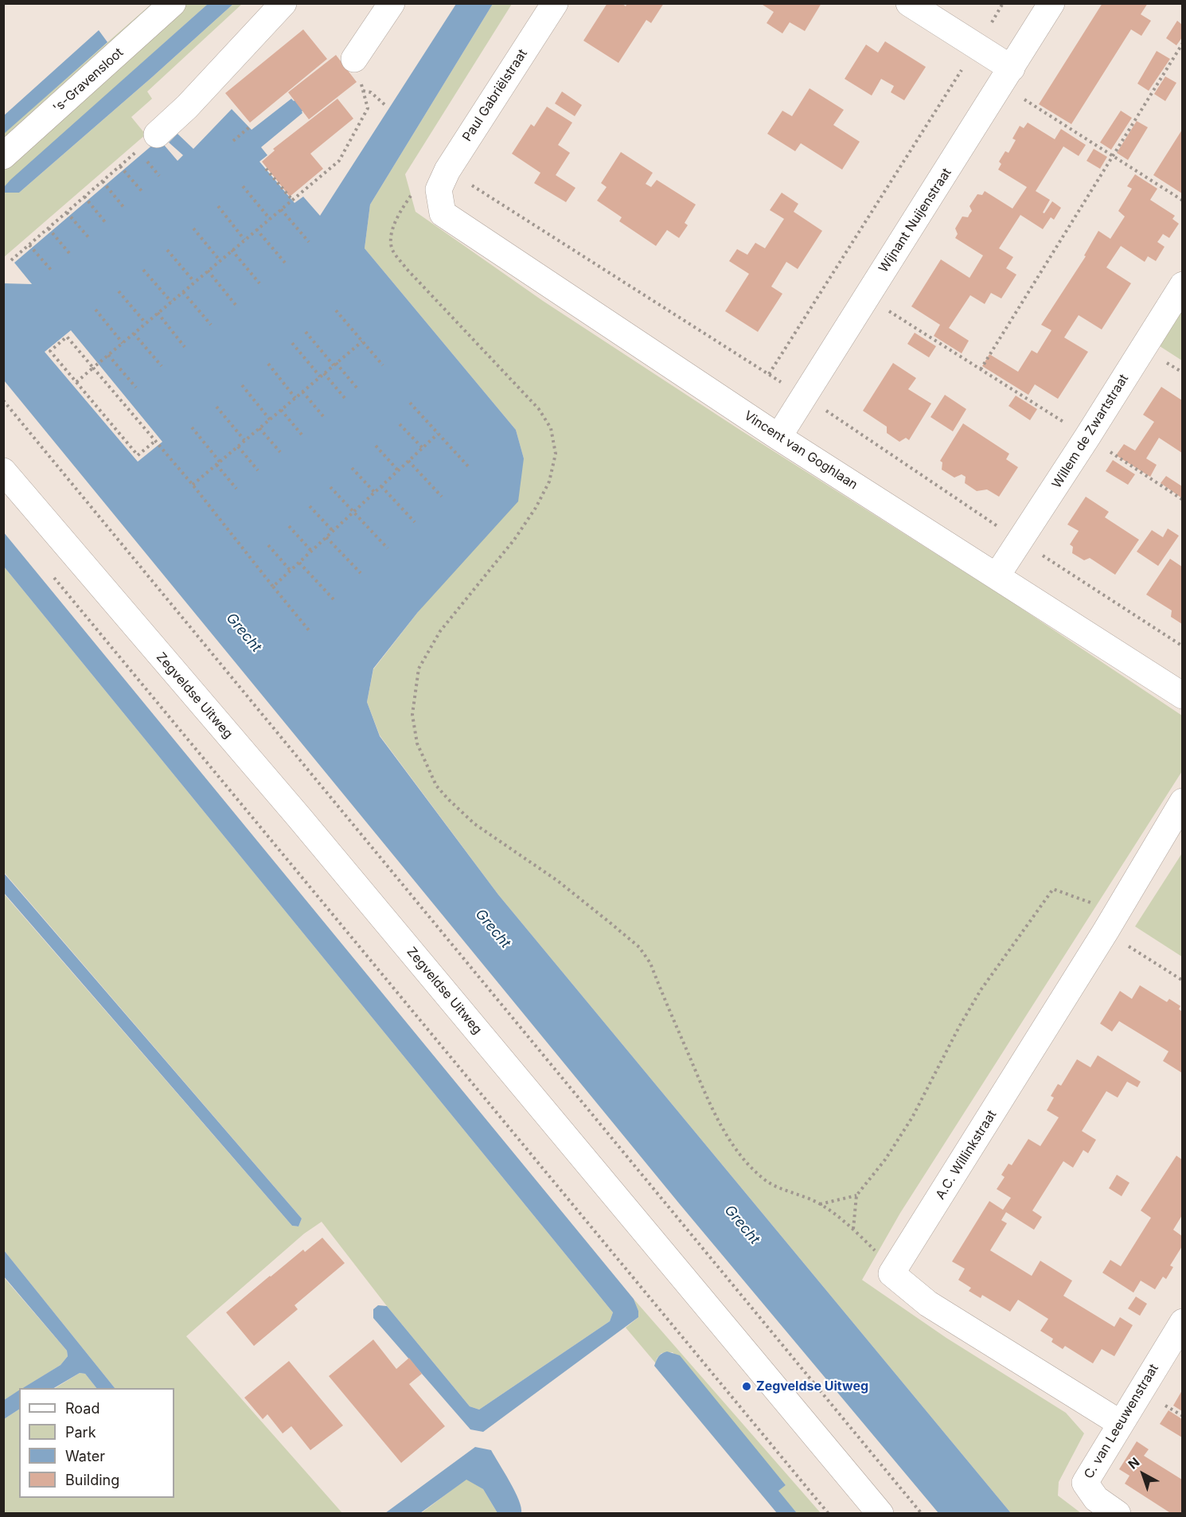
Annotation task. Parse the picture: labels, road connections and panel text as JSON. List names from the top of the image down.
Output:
{
  "streets": {
    "street": [
      "'s-Gravensloot",
      "Paul Gabriëlstraat",
      "Wijnant Nuijenstraat",
      "Willem de Zwartstraat",
      "Vincent van Goghlaan",
      "Zegveldse Uitweg",
      "A.C. Willinkstraat",
      "C. van Leeuwenstraat"
    ]
  },
  "crossings": [
    ["Paul Gabriëlstraat", "Vincent van Goghlaan"],
    ["Wijnant Nuijenstraat", "Vincent van Goghlaan"],
    ["Willem de Zwartstraat", "Vincent van Goghlaan"]
  ],
  "water": ["Grecht"],
  "places": ["Zegveldse Uitweg"],
  "legend": [
    "Road",
    "Park",
    "Water",
    "Building"
  ],
  "north": "top left"
}
